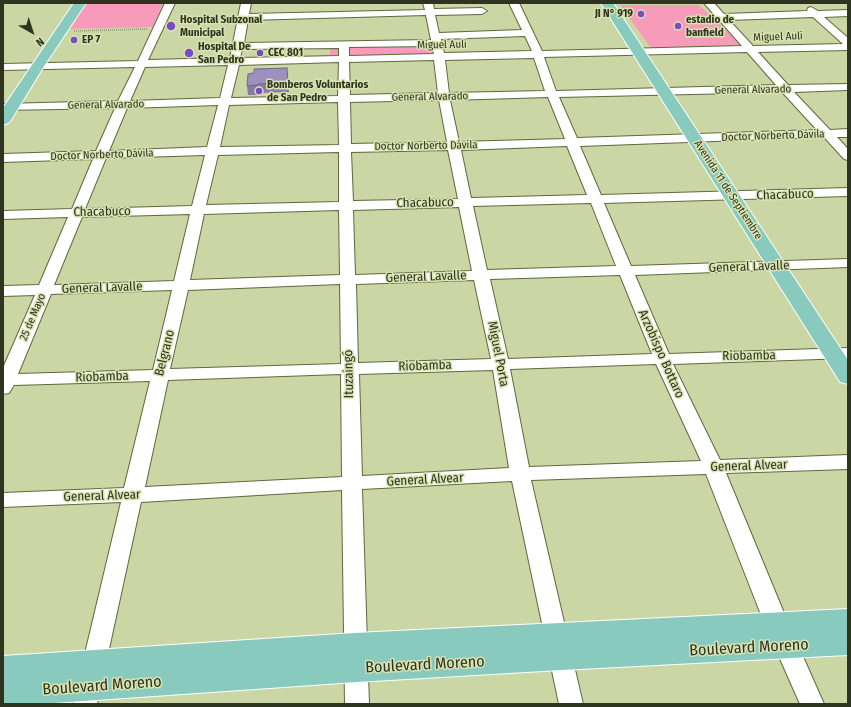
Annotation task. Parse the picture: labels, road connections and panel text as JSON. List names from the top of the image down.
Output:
{
  "streets": {
    "main road": ["Avenida 11 de Septiembre", "Boulevard Moreno"],
    "street": [
      "Miguel Auli",
      "General Alvarado",
      "Doctor Norberto Dávila",
      "Chacabuco",
      "General Lavalle",
      "25 de Mayo",
      "Belgrano",
      "Miguel Porta",
      "Arzobispo Bottaro",
      "Riobamba",
      "Ituzaingó",
      "General Alvear"
    ]
  },
  "crossings": [
    ["Miguel Auli", "Avenida 11 de Septiembre"],
    ["Miguel Auli", "25 de Mayo"],
    ["Miguel Auli", "Belgrano"],
    ["Miguel Auli", "Miguel Porta"],
    ["Miguel Auli", "Arzobispo Bottaro"],
    ["Miguel Auli", "Ituzaingó"],
    ["General Alvarado", "Avenida 11 de Septiembre"],
    ["General Alvarado", "25 de Mayo"],
    ["General Alvarado", "Belgrano"],
    ["General Alvarado", "Miguel Porta"],
    ["General Alvarado", "Arzobispo Bottaro"],
    ["General Alvarado", "Ituzaingó"],
    ["Doctor Norberto Dávila", "Avenida 11 de Septiembre"],
    ["Doctor Norberto Dávila", "25 de Mayo"],
    ["Doctor Norberto Dávila", "Belgrano"],
    ["Doctor Norberto Dávila", "Miguel Porta"],
    ["Doctor Norberto Dávila", "Arzobispo Bottaro"],
    ["Doctor Norberto Dávila", "Ituzaingó"],
    ["Avenida 11 de Septiembre", "Chacabuco"],
    ["Avenida 11 de Septiembre", "General Lavalle"],
    ["Avenida 11 de Septiembre", "Riobamba"],
    ["Chacabuco", "25 de Mayo"],
    ["Chacabuco", "Belgrano"],
    ["Chacabuco", "Miguel Porta"],
    ["Chacabuco", "Arzobispo Bottaro"],
    ["Chacabuco", "Ituzaingó"],
    ["General Lavalle", "25 de Mayo"],
    ["General Lavalle", "Belgrano"],
    ["General Lavalle", "Miguel Porta"],
    ["General Lavalle", "Arzobispo Bottaro"],
    ["General Lavalle", "Ituzaingó"],
    ["25 de Mayo", "Riobamba"],
    ["Belgrano", "Riobamba"],
    ["Belgrano", "General Alvear"],
    ["Belgrano", "Boulevard Moreno"],
    ["Miguel Porta", "Riobamba"],
    ["Miguel Porta", "General Alvear"],
    ["Miguel Porta", "Boulevard Moreno"],
    ["Arzobispo Bottaro", "Riobamba"],
    ["Arzobispo Bottaro", "General Alvear"],
    ["Arzobispo Bottaro", "Boulevard Moreno"],
    ["Riobamba", "Ituzaingó"],
    ["Ituzaingó", "General Alvear"],
    ["Ituzaingó", "Boulevard Moreno"]
  ],
  "places": [
    "JI N° 919",
    "Hospital Subzonal Municipal",
    "estadio de banfield",
    "EP 7",
    "Hospital De San Pedro",
    "CEC 801",
    "Bomberos Voluntarios de San Pedro"
  ],
  "north": "bottom right"
}
